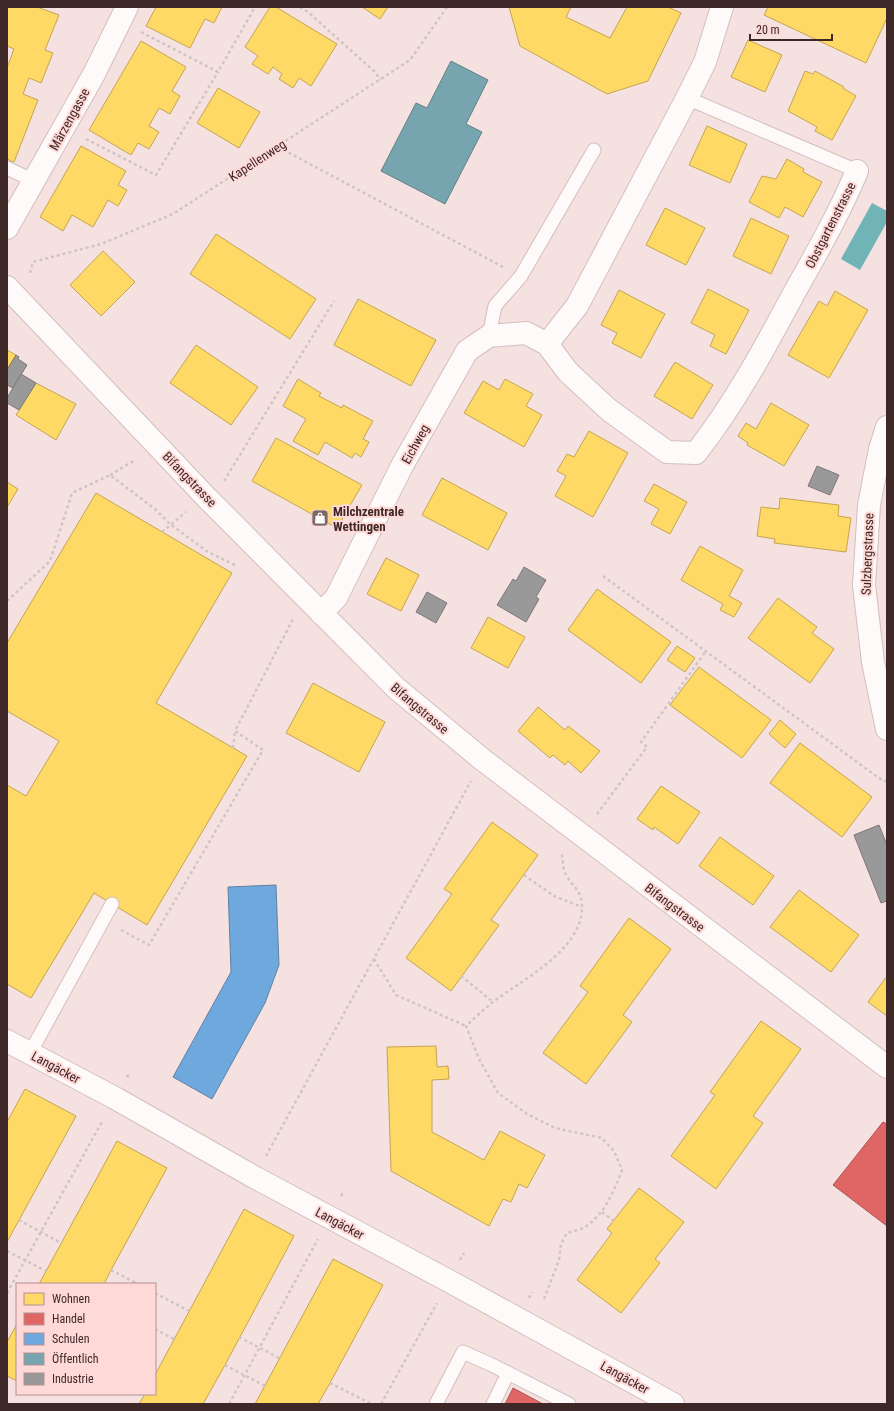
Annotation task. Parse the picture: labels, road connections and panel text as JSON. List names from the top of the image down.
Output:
{
  "streets": {
    "street": [
      "Märzengasse",
      "Obstgartenstrasse",
      "Eichweg",
      "Bifangstrasse",
      "Sulzbergstrasse",
      "Langäcker"
    ],
    "path": ["Kapellenweg"]
  },
  "crossings": [
    ["Obstgartenstrasse", "Eichweg"],
    ["Eichweg", "Bifangstrasse"]
  ],
  "places": {
    "shop": ["Milchzentrale Wettingen"]
  },
  "legend": [
    "Wohnen",
    "Handel",
    "Schulen",
    "Öffentlich",
    "Industrie"
  ],
  "scale_bar": "20 m"
}
